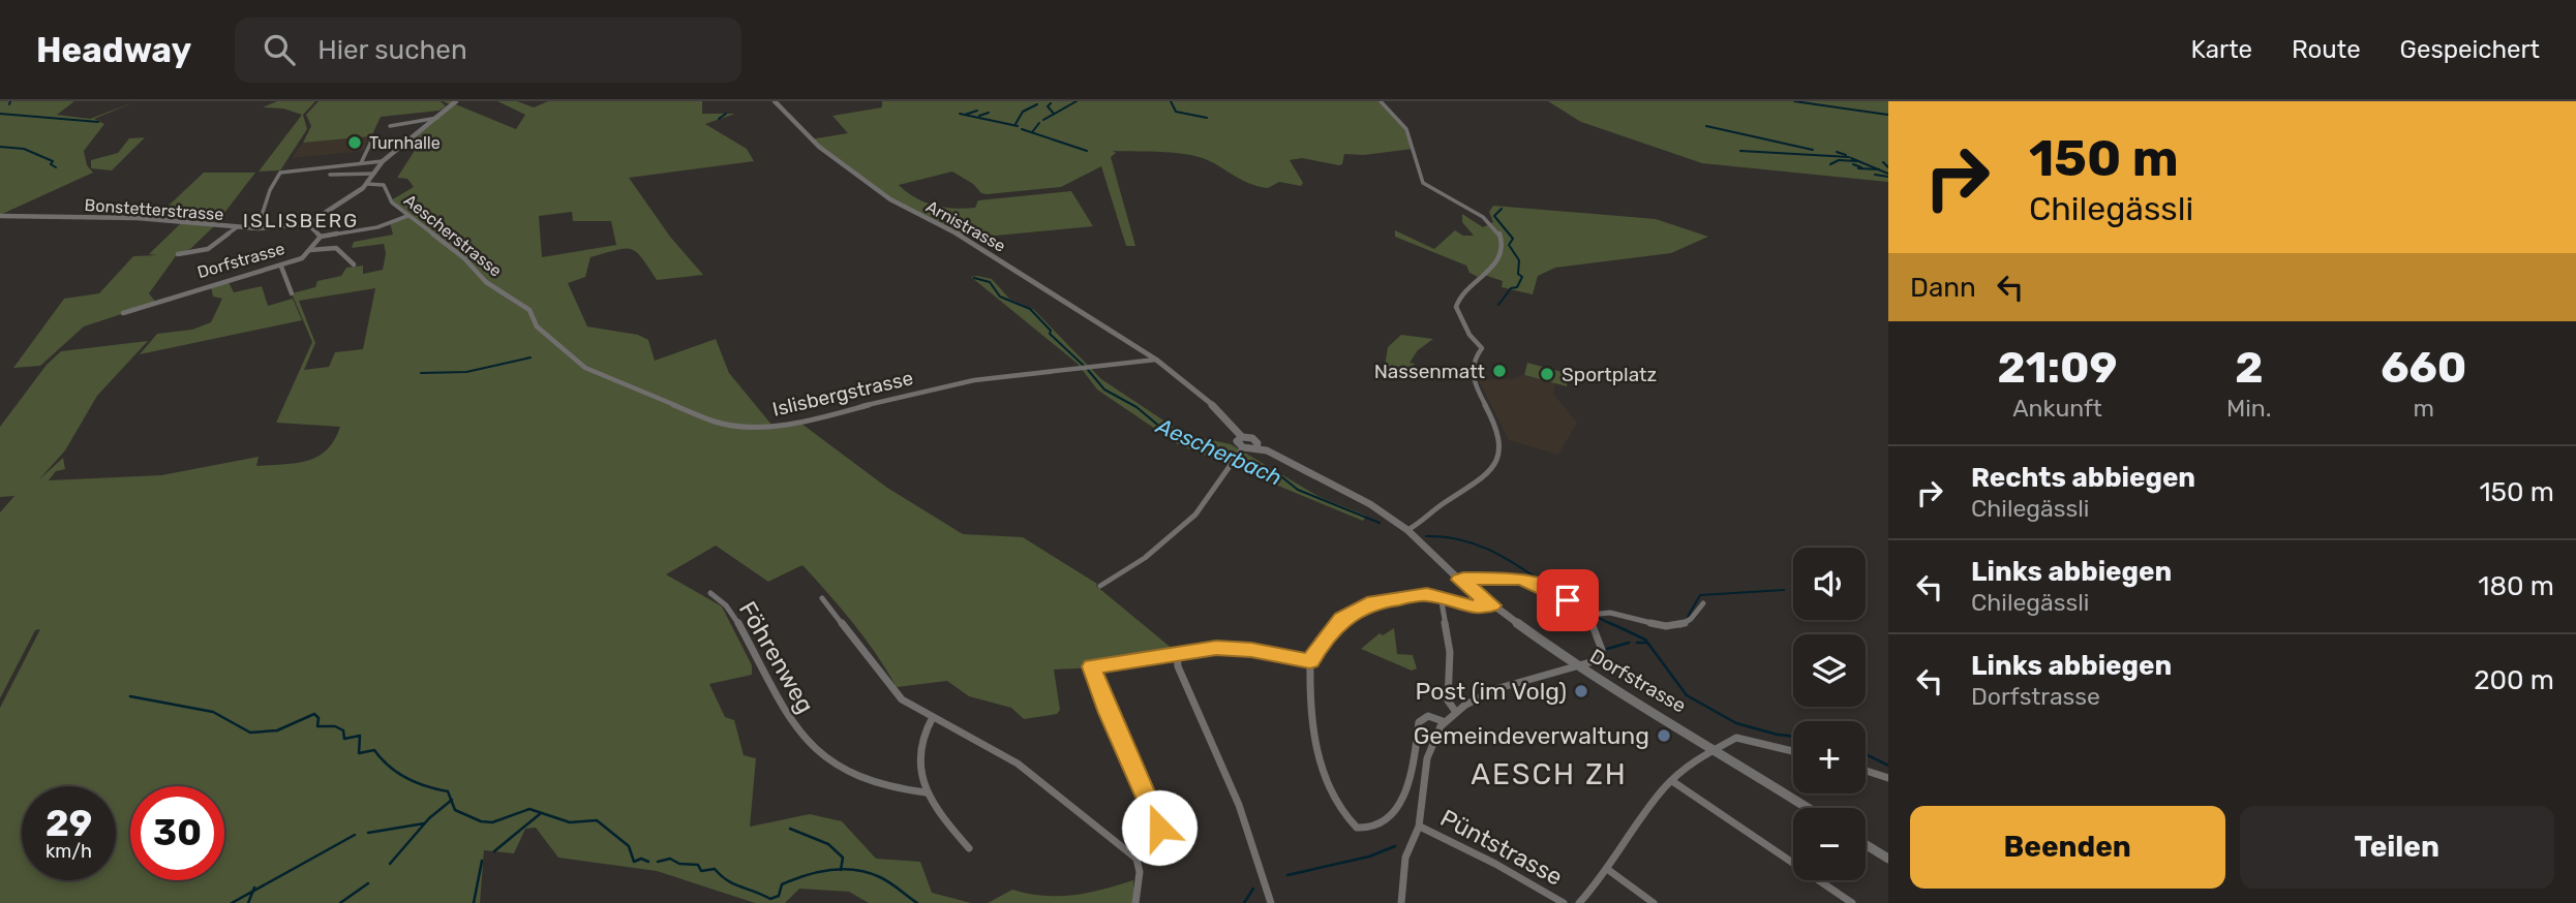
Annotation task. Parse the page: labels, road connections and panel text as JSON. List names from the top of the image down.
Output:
{
  "streets": {
    "street": [
      "Bonstetterstrasse",
      "Arnistrasse",
      "Aescherstrasse",
      "Dorfstrasse",
      "Islisbergstrasse",
      "Föhrenweg",
      "Püntstrasse"
    ]
  },
  "crossings": [
    ["Bonstetterstrasse", "Dorfstrasse"],
    ["Arnistrasse", "Islisbergstrasse"],
    ["Aescherstrasse", "Islisbergstrasse"]
  ],
  "districts": ["ISLISBERG", "AESCH ZH"],
  "water": ["Aescherbach"],
  "places": [
    "Turnhalle",
    "Nassenmatt",
    "Sportplatz",
    "Post (im Volg)",
    "Gemeindeverwaltung"
  ],
  "page": {
    "header": "Headway",
    "search": "Hier suchen",
    "nav": ["Karte", "Route", "Gespeichert"],
    "turn": ["150 m", "Chilegässli"],
    "then": "Dann",
    "eta": [
      "21:09",
      "Ankunft",
      "2",
      "Min.",
      "660",
      "m"
    ],
    "list": [
      {
        "name": "Rechts abbiegen",
        "note": "Chilegässli",
        "value": "150 m"
      },
      {
        "name": "Links abbiegen",
        "note": "Chilegässli",
        "value": "180 m"
      },
      {
        "name": "Links abbiegen",
        "note": "Dorfstrasse",
        "value": "200 m"
      }
    ],
    "map_buttons": ["+", "−"],
    "speed": "29 km/h",
    "limit": "30",
    "buttons": ["Beenden", "Teilen"]
  }
}
